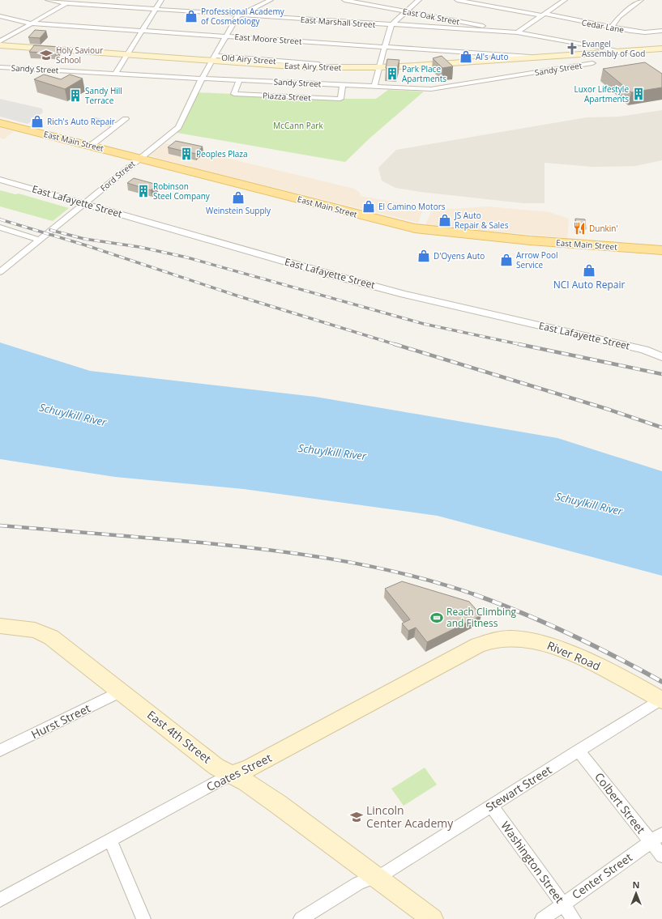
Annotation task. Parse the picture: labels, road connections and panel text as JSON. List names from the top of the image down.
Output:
{
  "streets": {
    "main road": [
      "East Airy Street",
      "East Main Street",
      "River Road",
      "East 4th Street",
      "Coates Street"
    ],
    "street": [
      "East Oak Street",
      "East Marshall Street",
      "Cedar Lane",
      "East Moore Street",
      "Sandy Street",
      "Piazza Street",
      "Ford Street",
      "East Lafayette Street",
      "Hurst Street",
      "Stewart Street",
      "Colbert Street",
      "Washington Street",
      "Center Street"
    ]
  },
  "crossings": [
    ["East Oak Street", "East Marshall Street"],
    ["East Marshall Street", "East Airy Street"],
    ["East Marshall Street", "Ford Street"],
    ["East Moore Street", "East Airy Street"],
    ["East Moore Street", "Ford Street"],
    ["East Airy Street", "Ford Street"],
    ["Sandy Street", "Piazza Street"],
    ["Sandy Street", "Ford Street"],
    ["East Main Street", "Ford Street"],
    ["Ford Street", "East Lafayette Street"],
    ["River Road", "Coates Street"],
    ["River Road", "Stewart Street"],
    ["Hurst Street", "East 4th Street"],
    ["East 4th Street", "Coates Street"],
    ["East 4th Street", "Stewart Street"],
    ["Stewart Street", "Colbert Street"],
    ["Stewart Street", "Washington Street"],
    ["Colbert Street", "Center Street"],
    ["Washington Street", "Center Street"]
  ],
  "water": ["Schuylkill River"],
  "parks": ["McCann Park"],
  "places": {
    "shop": [
      "Professional Academy of Cosmetology",
      "Al's Auto",
      "Rich's Auto Repair",
      "Weinstein Supply",
      "El Camino Motors",
      "JS Auto Repair & Sales",
      "D'Oyens Auto",
      "Arrow Pool Service",
      "NCI Auto Repair"
    ],
    "church": ["Evangel Assembly of God"],
    "school or university": ["Holy Saviour School", "Lincoln Center Academy"],
    "building": [
      "Park Place Apartments",
      "Luxor Lifestyle Apartments",
      "Sandy Hill Terrace",
      "Peoples Plaza",
      "Robinson Steel Company"
    ],
    "restaurant": ["Dunkin'"],
    "sports": ["Reach Climbing and Fitness"]
  },
  "north": "top"
}
